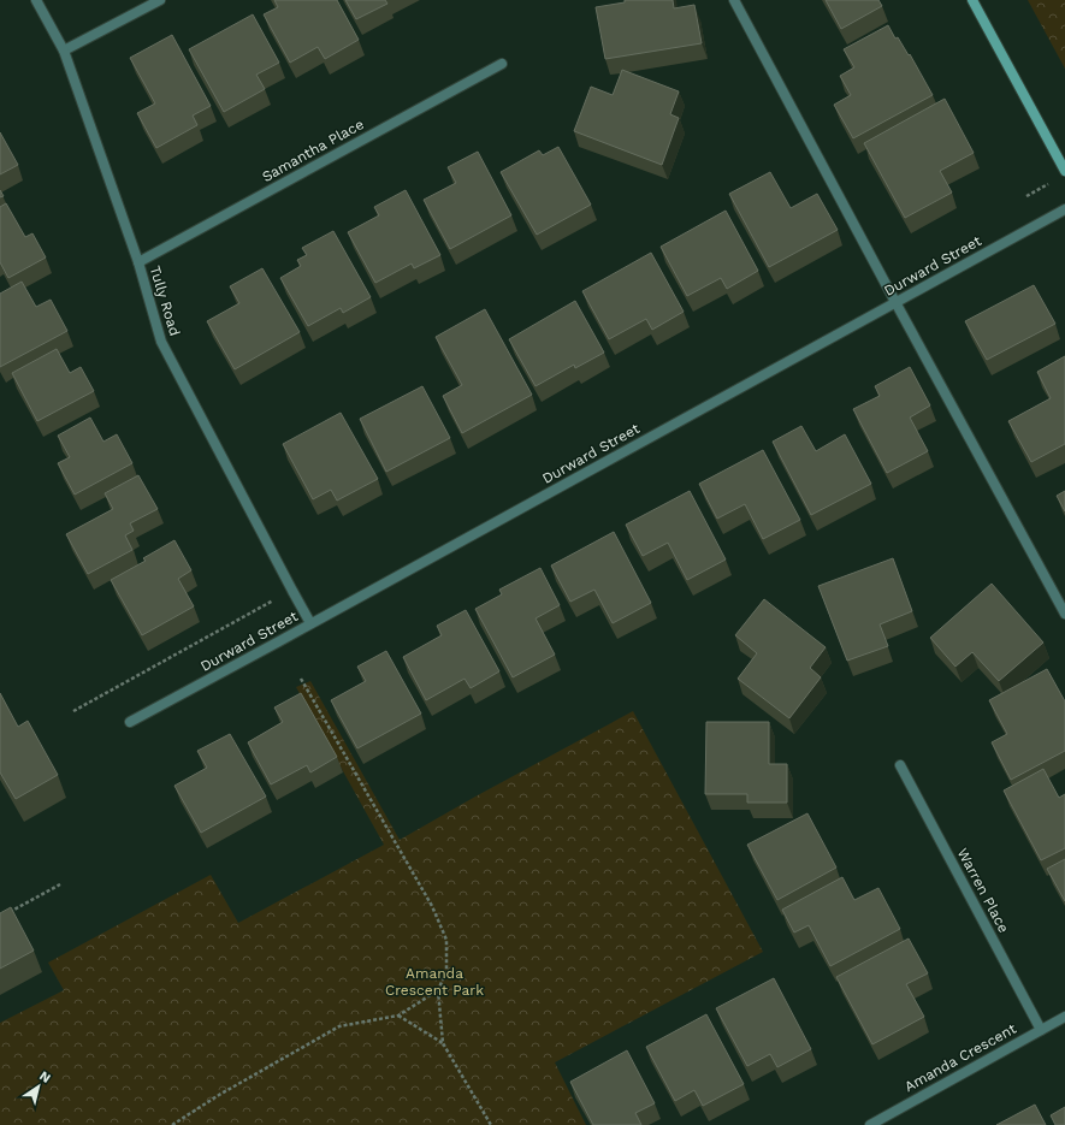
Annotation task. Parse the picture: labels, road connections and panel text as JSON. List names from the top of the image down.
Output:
{
  "streets": {
    "street": [
      "Samantha Place",
      "Durward Street",
      "Tully Road",
      "Warren Place",
      "Amanda Crescent"
    ]
  },
  "crossings": [
    ["Samantha Place", "Tully Road"],
    ["Durward Street", "Tully Road"],
    ["Warren Place", "Amanda Crescent"]
  ],
  "parks": ["Amanda Crescent Park"],
  "north": "top right"
}
